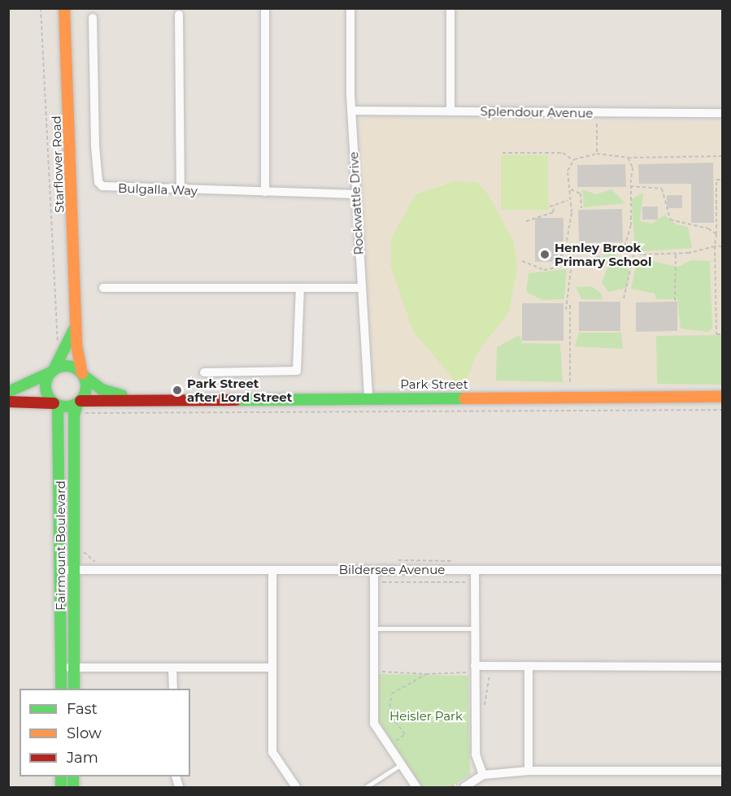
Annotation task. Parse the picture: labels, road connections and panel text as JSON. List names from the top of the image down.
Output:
{
  "streets": {
    "main road": ["Starflower Road", "Park Street", "Fairmount Boulevard"],
    "street": [
      "Splendour Avenue",
      "Bulgalla Way",
      "Rockwattle Drive",
      "Bildersee Avenue"
    ]
  },
  "crossings": [
    ["Splendour Avenue", "Rockwattle Drive"],
    ["Starflower Road", "Park Street"],
    ["Starflower Road", "Fairmount Boulevard"],
    ["Bulgalla Way", "Rockwattle Drive"],
    ["Rockwattle Drive", "Park Street"],
    ["Park Street", "Fairmount Boulevard"],
    ["Fairmount Boulevard", "Bildersee Avenue"]
  ],
  "parks": ["Heisler Park"],
  "places": ["Henley Brook Primary School", "Park Street after Lord Street"],
  "legend": ["Fast", "Slow", "Jam"]
}
